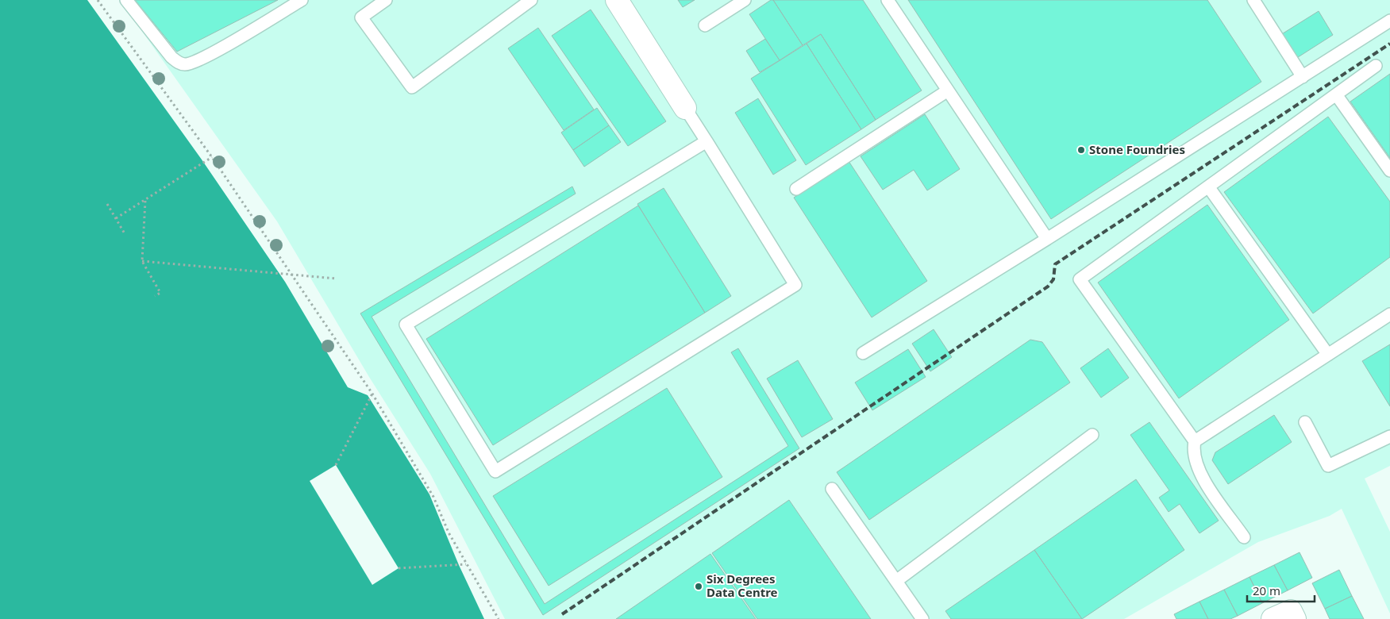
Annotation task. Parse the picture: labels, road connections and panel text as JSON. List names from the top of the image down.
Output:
{
  "places": ["Stone Foundries", "Six Degrees Data Centre"],
  "scale_bar": "20 m"
}
